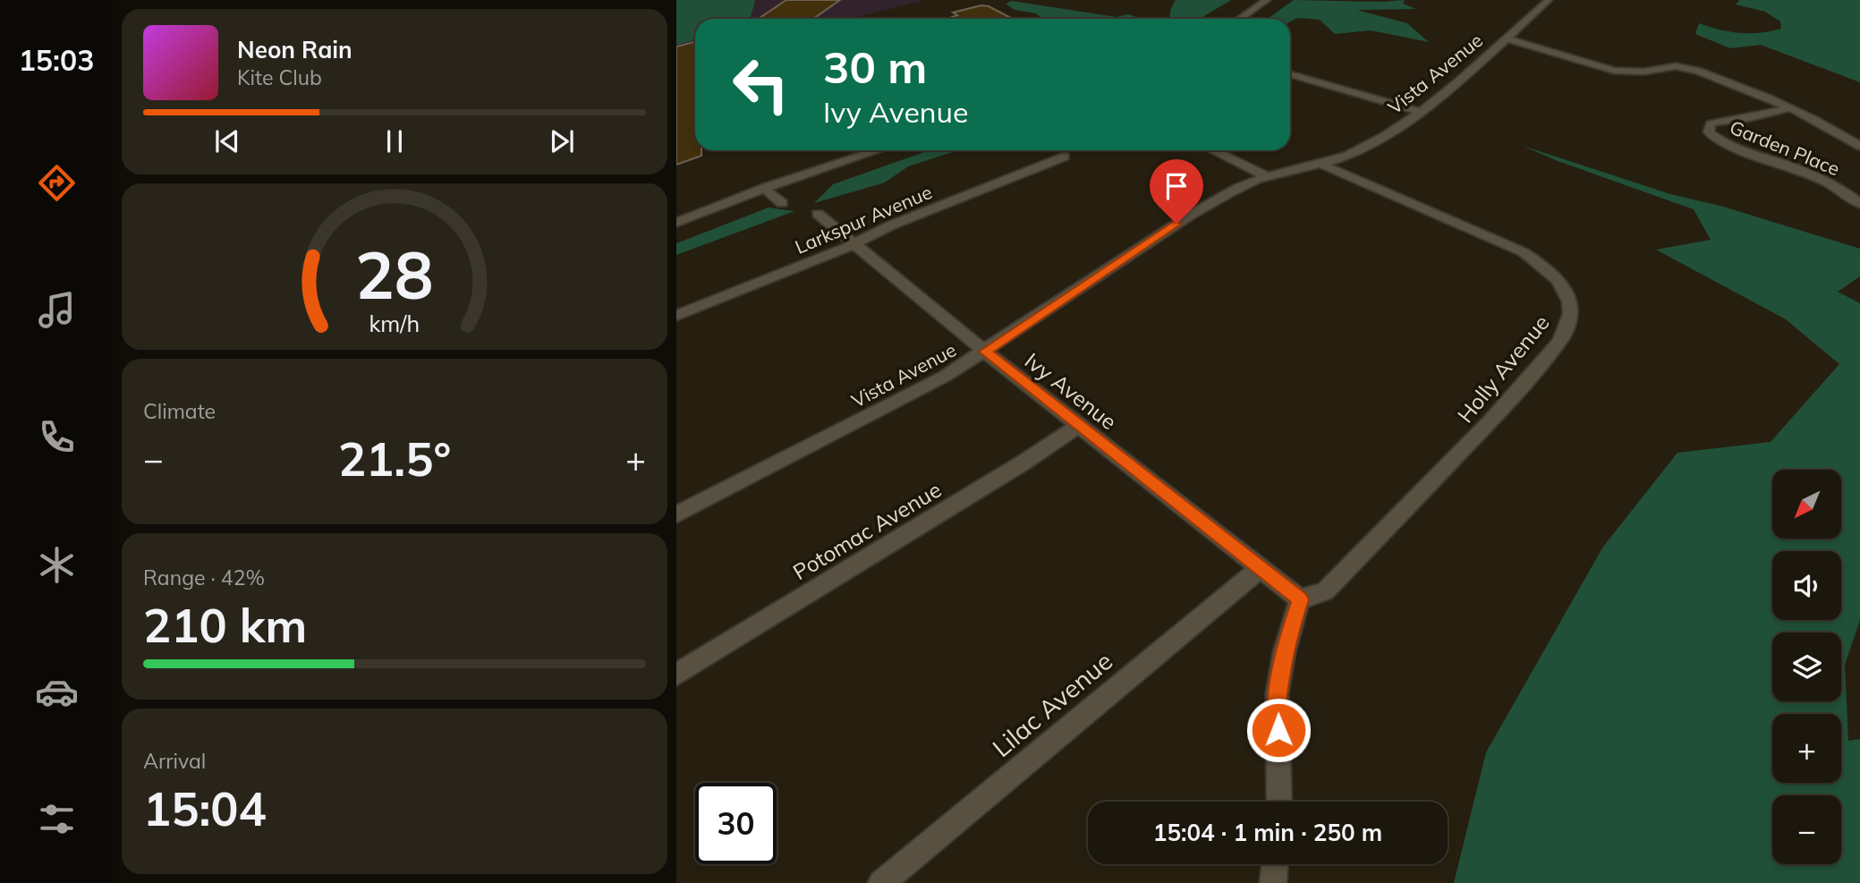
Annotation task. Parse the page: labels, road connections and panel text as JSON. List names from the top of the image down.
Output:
{
  "streets": {
    "street": [
      "Vista Avenue",
      "Garden Place",
      "Larkspur Avenue",
      "Holly Avenue",
      "Ivy Avenue",
      "Potomac Avenue",
      "Lilac Avenue"
    ]
  },
  "crossings": [
    ["Vista Avenue", "Garden Place"],
    ["Vista Avenue", "Holly Avenue"],
    ["Vista Avenue", "Ivy Avenue"],
    ["Larkspur Avenue", "Ivy Avenue"],
    ["Holly Avenue", "Ivy Avenue"],
    ["Ivy Avenue", "Potomac Avenue"],
    ["Ivy Avenue", "Lilac Avenue"]
  ],
  "north": "bottom left",
  "page": {
    "tabs": "15:03",
    "turn": ["30 m", "Ivy Avenue"],
    "song": ["Neon Rain", "Kite Club"],
    "tile": [
      "Climate",
      ["Range · 42%", "210 km"],
      ["Arrival", "15:04"]
    ],
    "heat": ["−", "21.5°", "+"],
    "map_buttons": ["+", "−"],
    "limit": "30",
    "trip": "15:04 · 1 min · 250 m",
    "gauge": ["28", "km/h"]
  }
}
